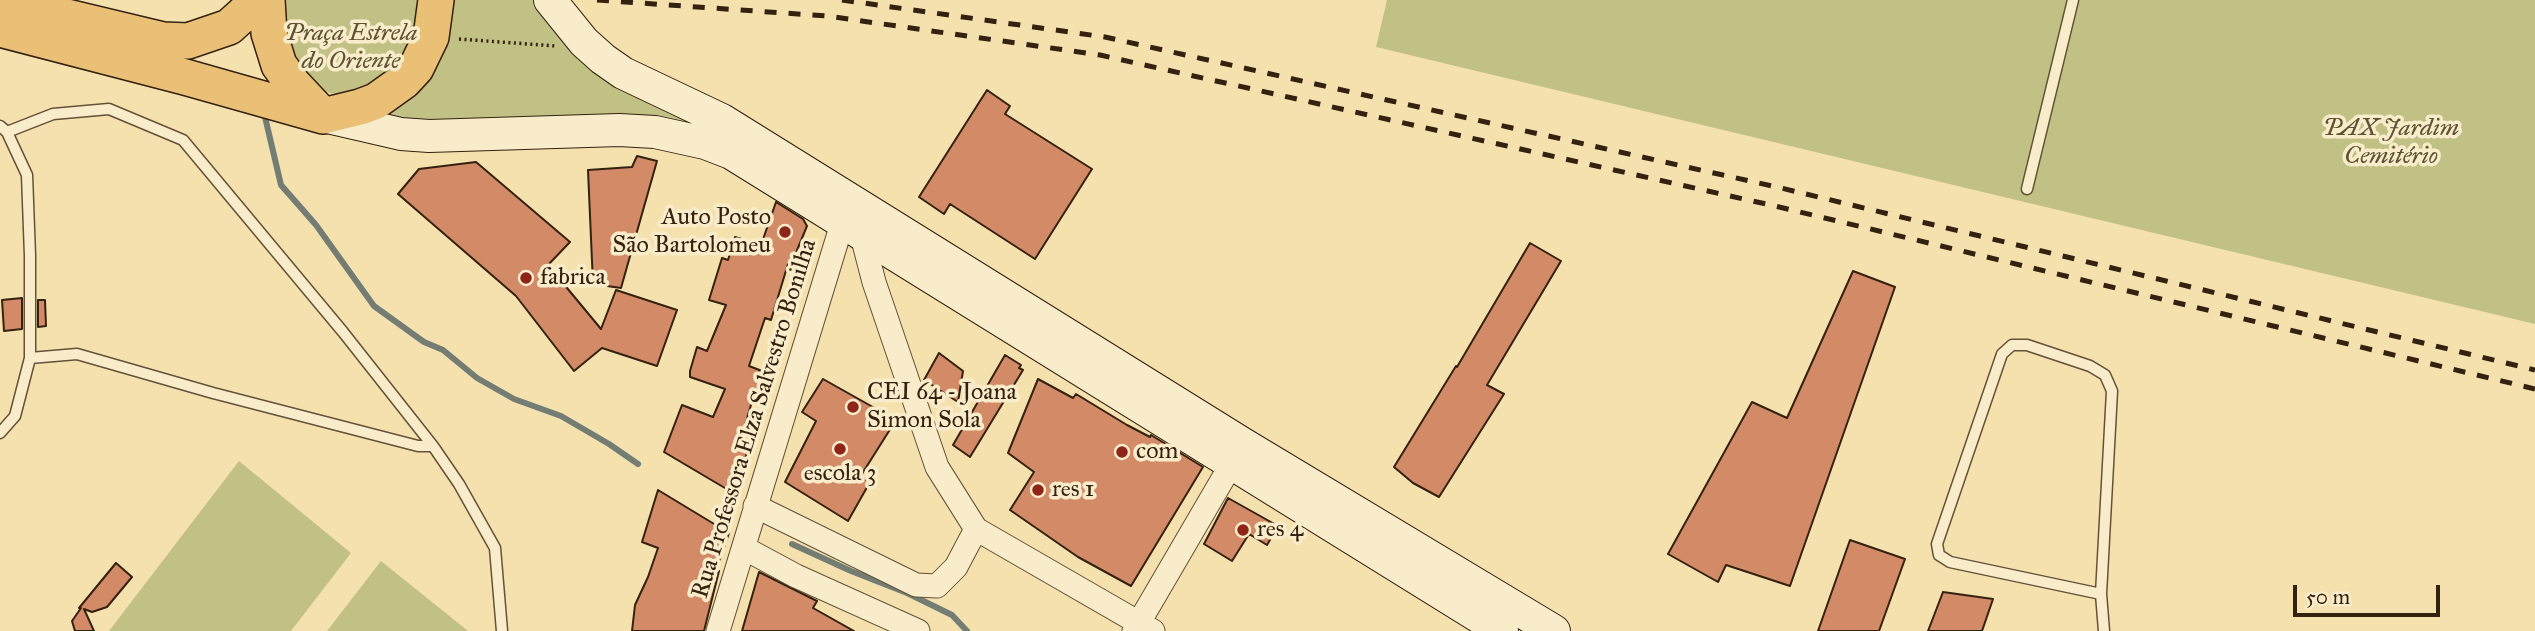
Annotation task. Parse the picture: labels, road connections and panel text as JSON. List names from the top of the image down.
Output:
{
  "streets": {
    "street": ["Rua Professora Elza Salvestro Bonilha"]
  },
  "parks": ["Praça Estrela do Oriente", "PAX Jardim Cemitério"],
  "places": [
    "Auto Posto São Bartolomeu",
    "fabrica",
    "CEI 64 - Joana Simon Sola",
    "escola 3",
    "com",
    "res 1",
    "res 4"
  ],
  "scale_bar": "50 m"
}
